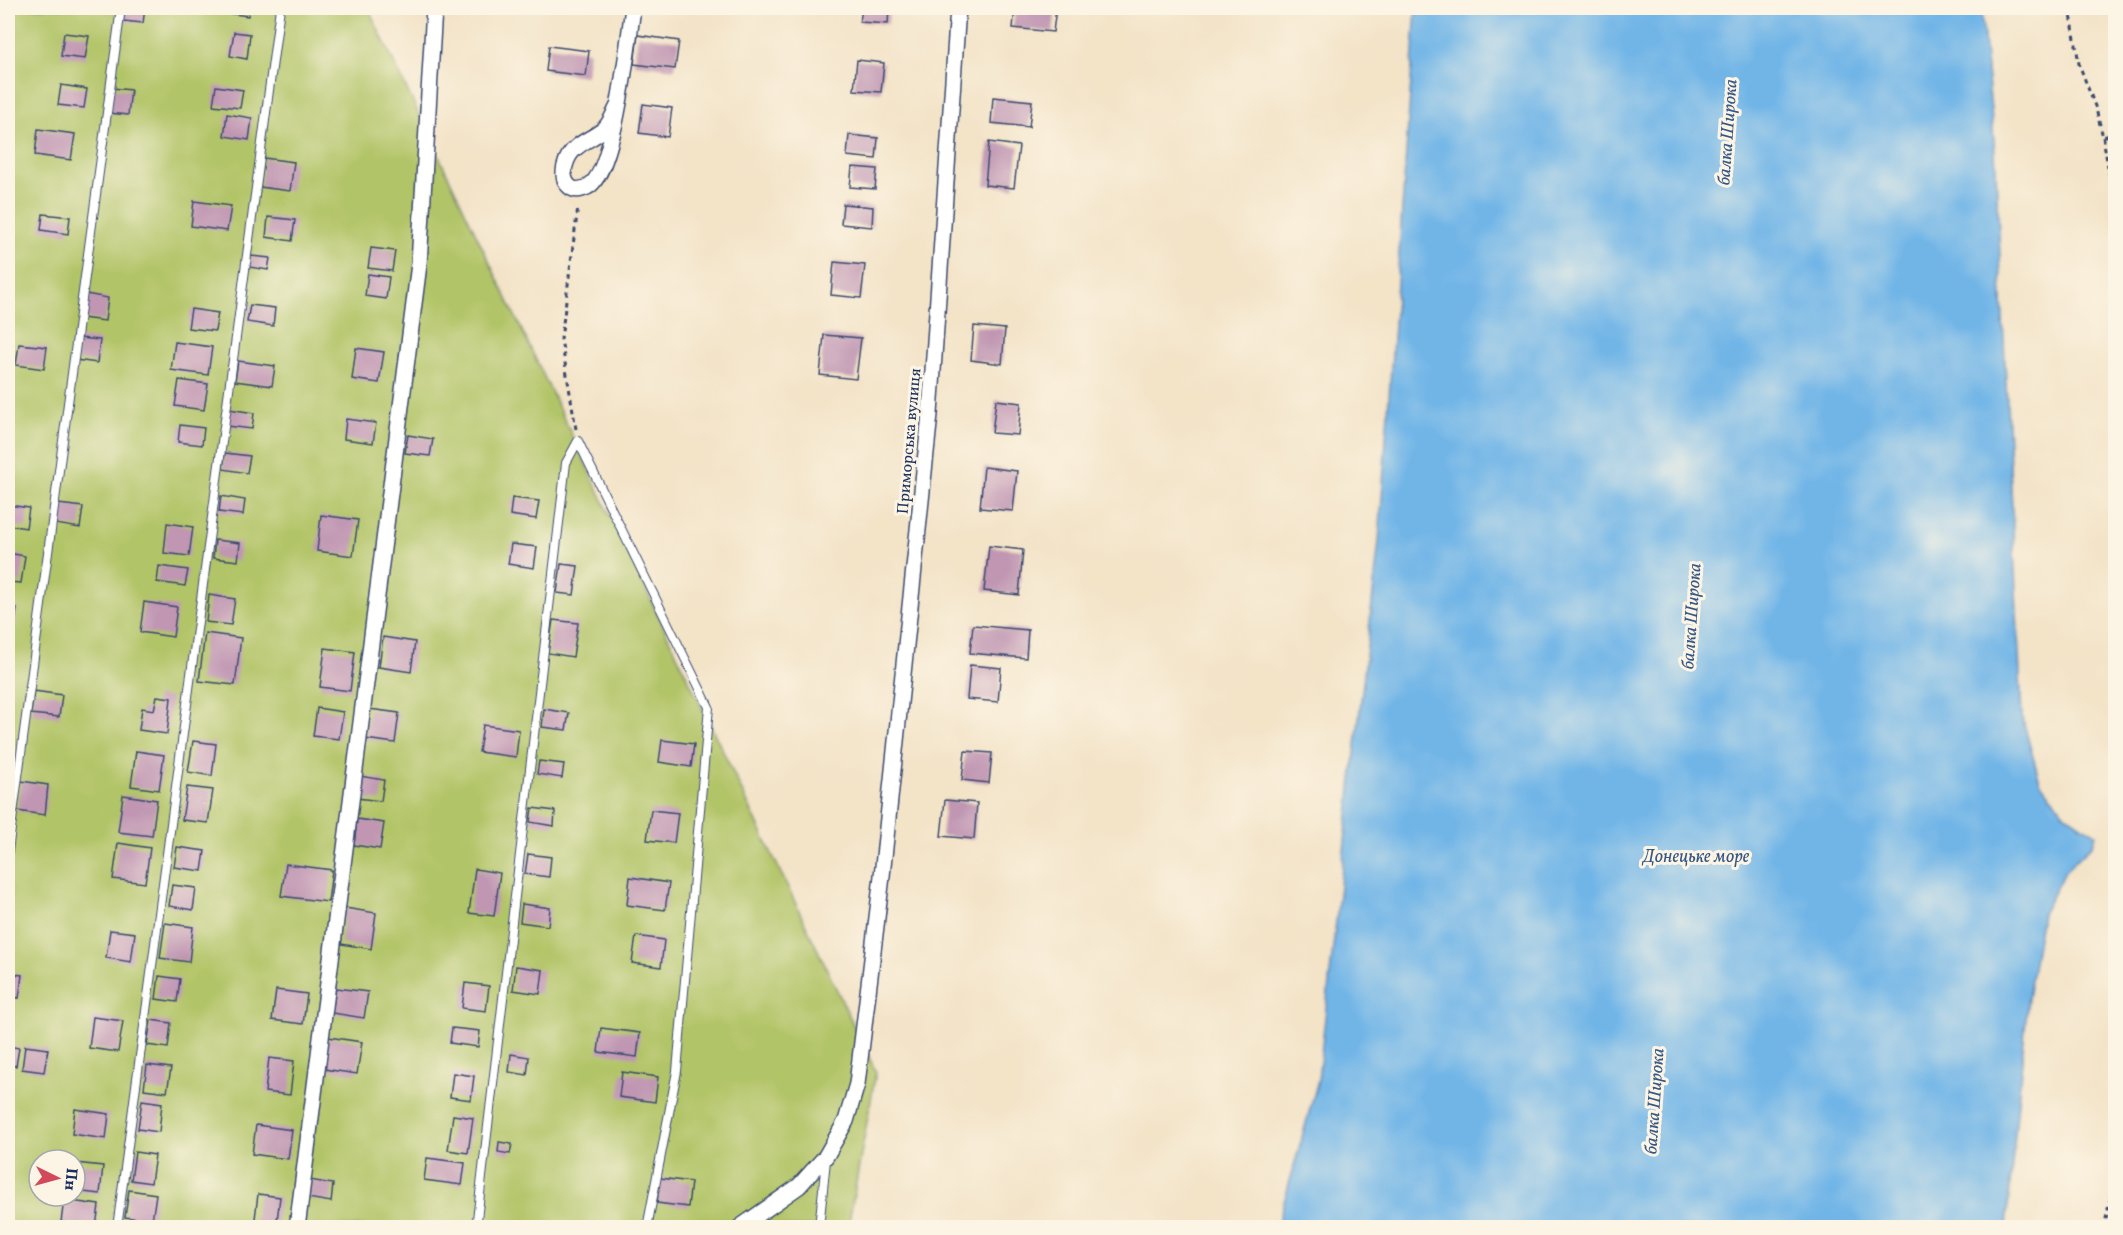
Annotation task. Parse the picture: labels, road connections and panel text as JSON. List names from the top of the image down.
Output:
{
  "streets": {
    "street": ["Приморська вулиця"]
  },
  "water": ["балка Широка", "Донецьке море"],
  "north": "right"
}
